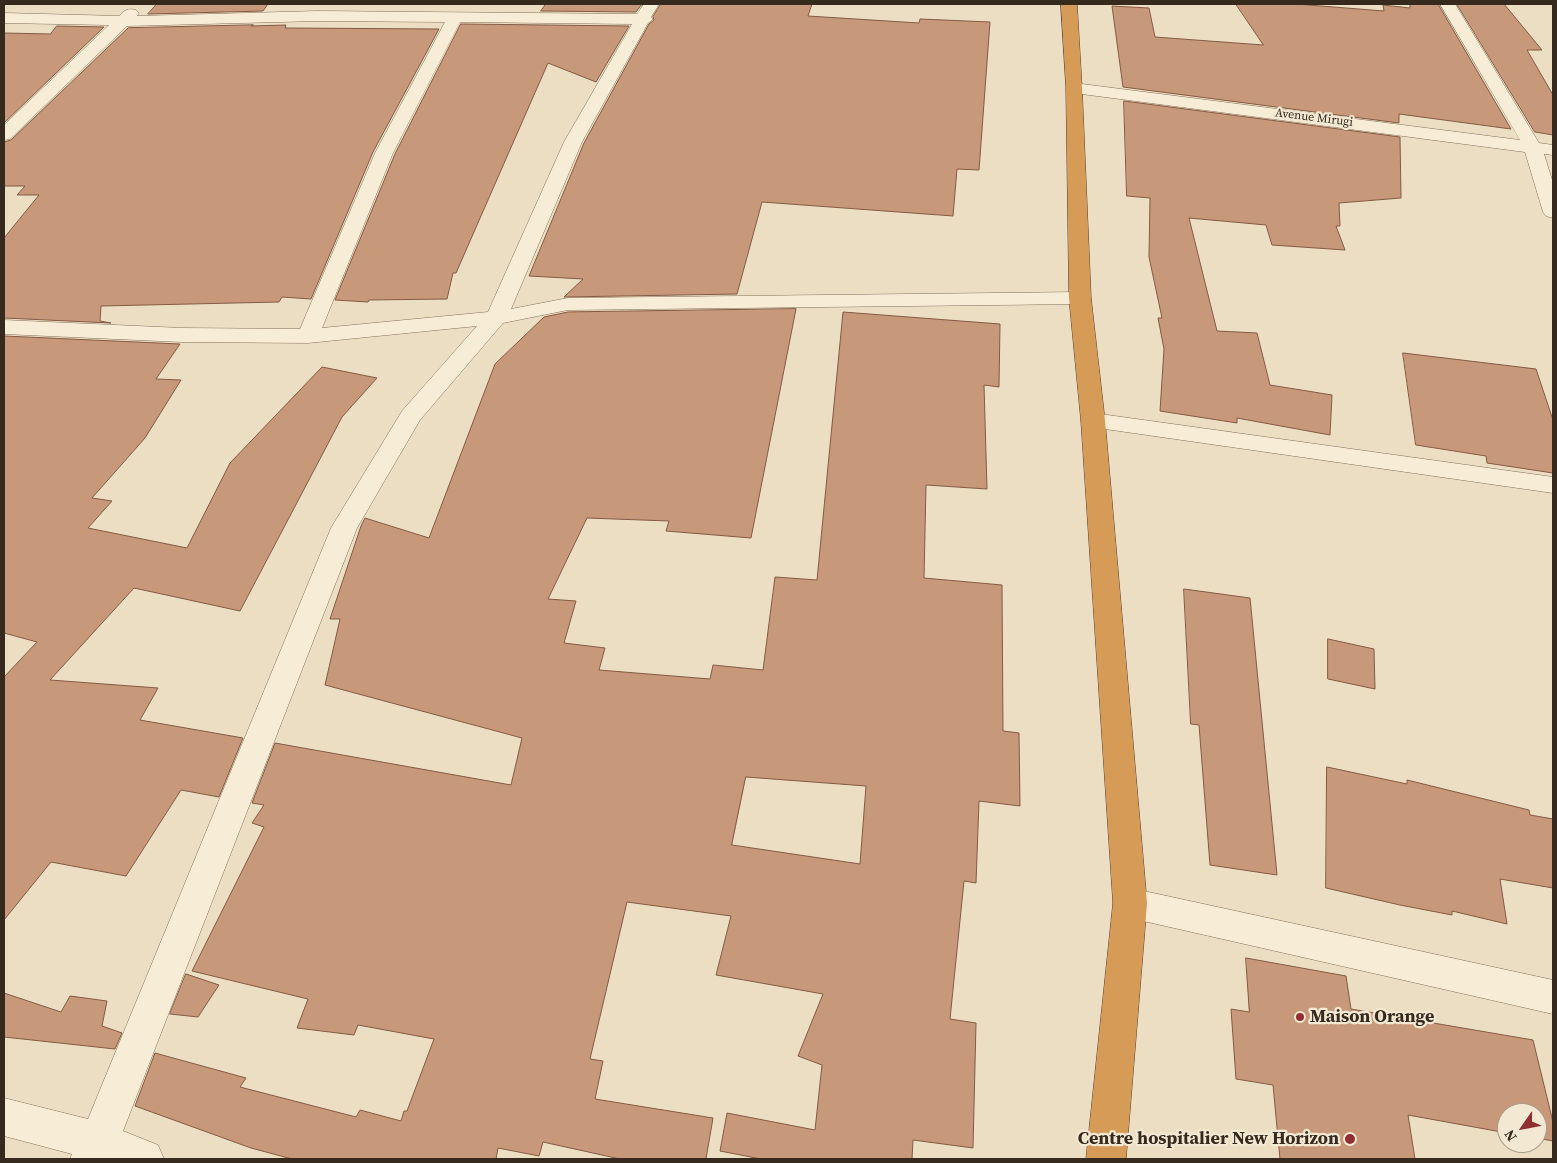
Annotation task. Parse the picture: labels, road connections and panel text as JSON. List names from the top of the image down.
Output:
{
  "streets": {
    "street": ["Avenue Mirugi"]
  },
  "places": ["Maison Orange", "Centre hospitalier New Horizon"],
  "north": "bottom left"
}
